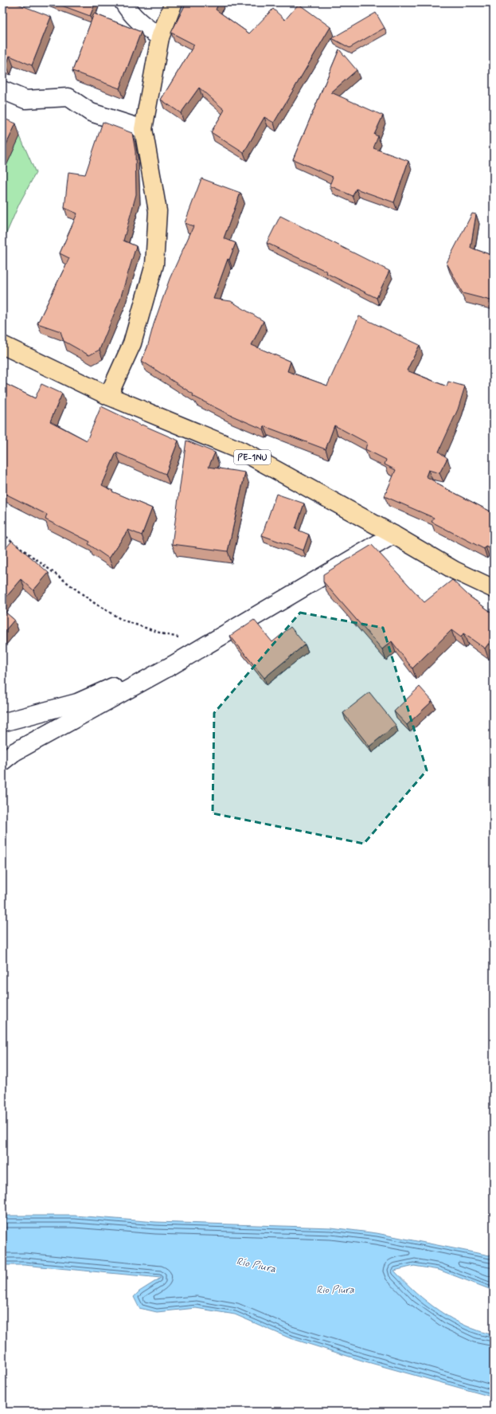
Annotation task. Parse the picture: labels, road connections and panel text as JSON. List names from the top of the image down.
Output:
{
  "streets": {
    "main road": ["PE-1NU"]
  },
  "water": ["Río Piura", "Rio Piura"]
}
